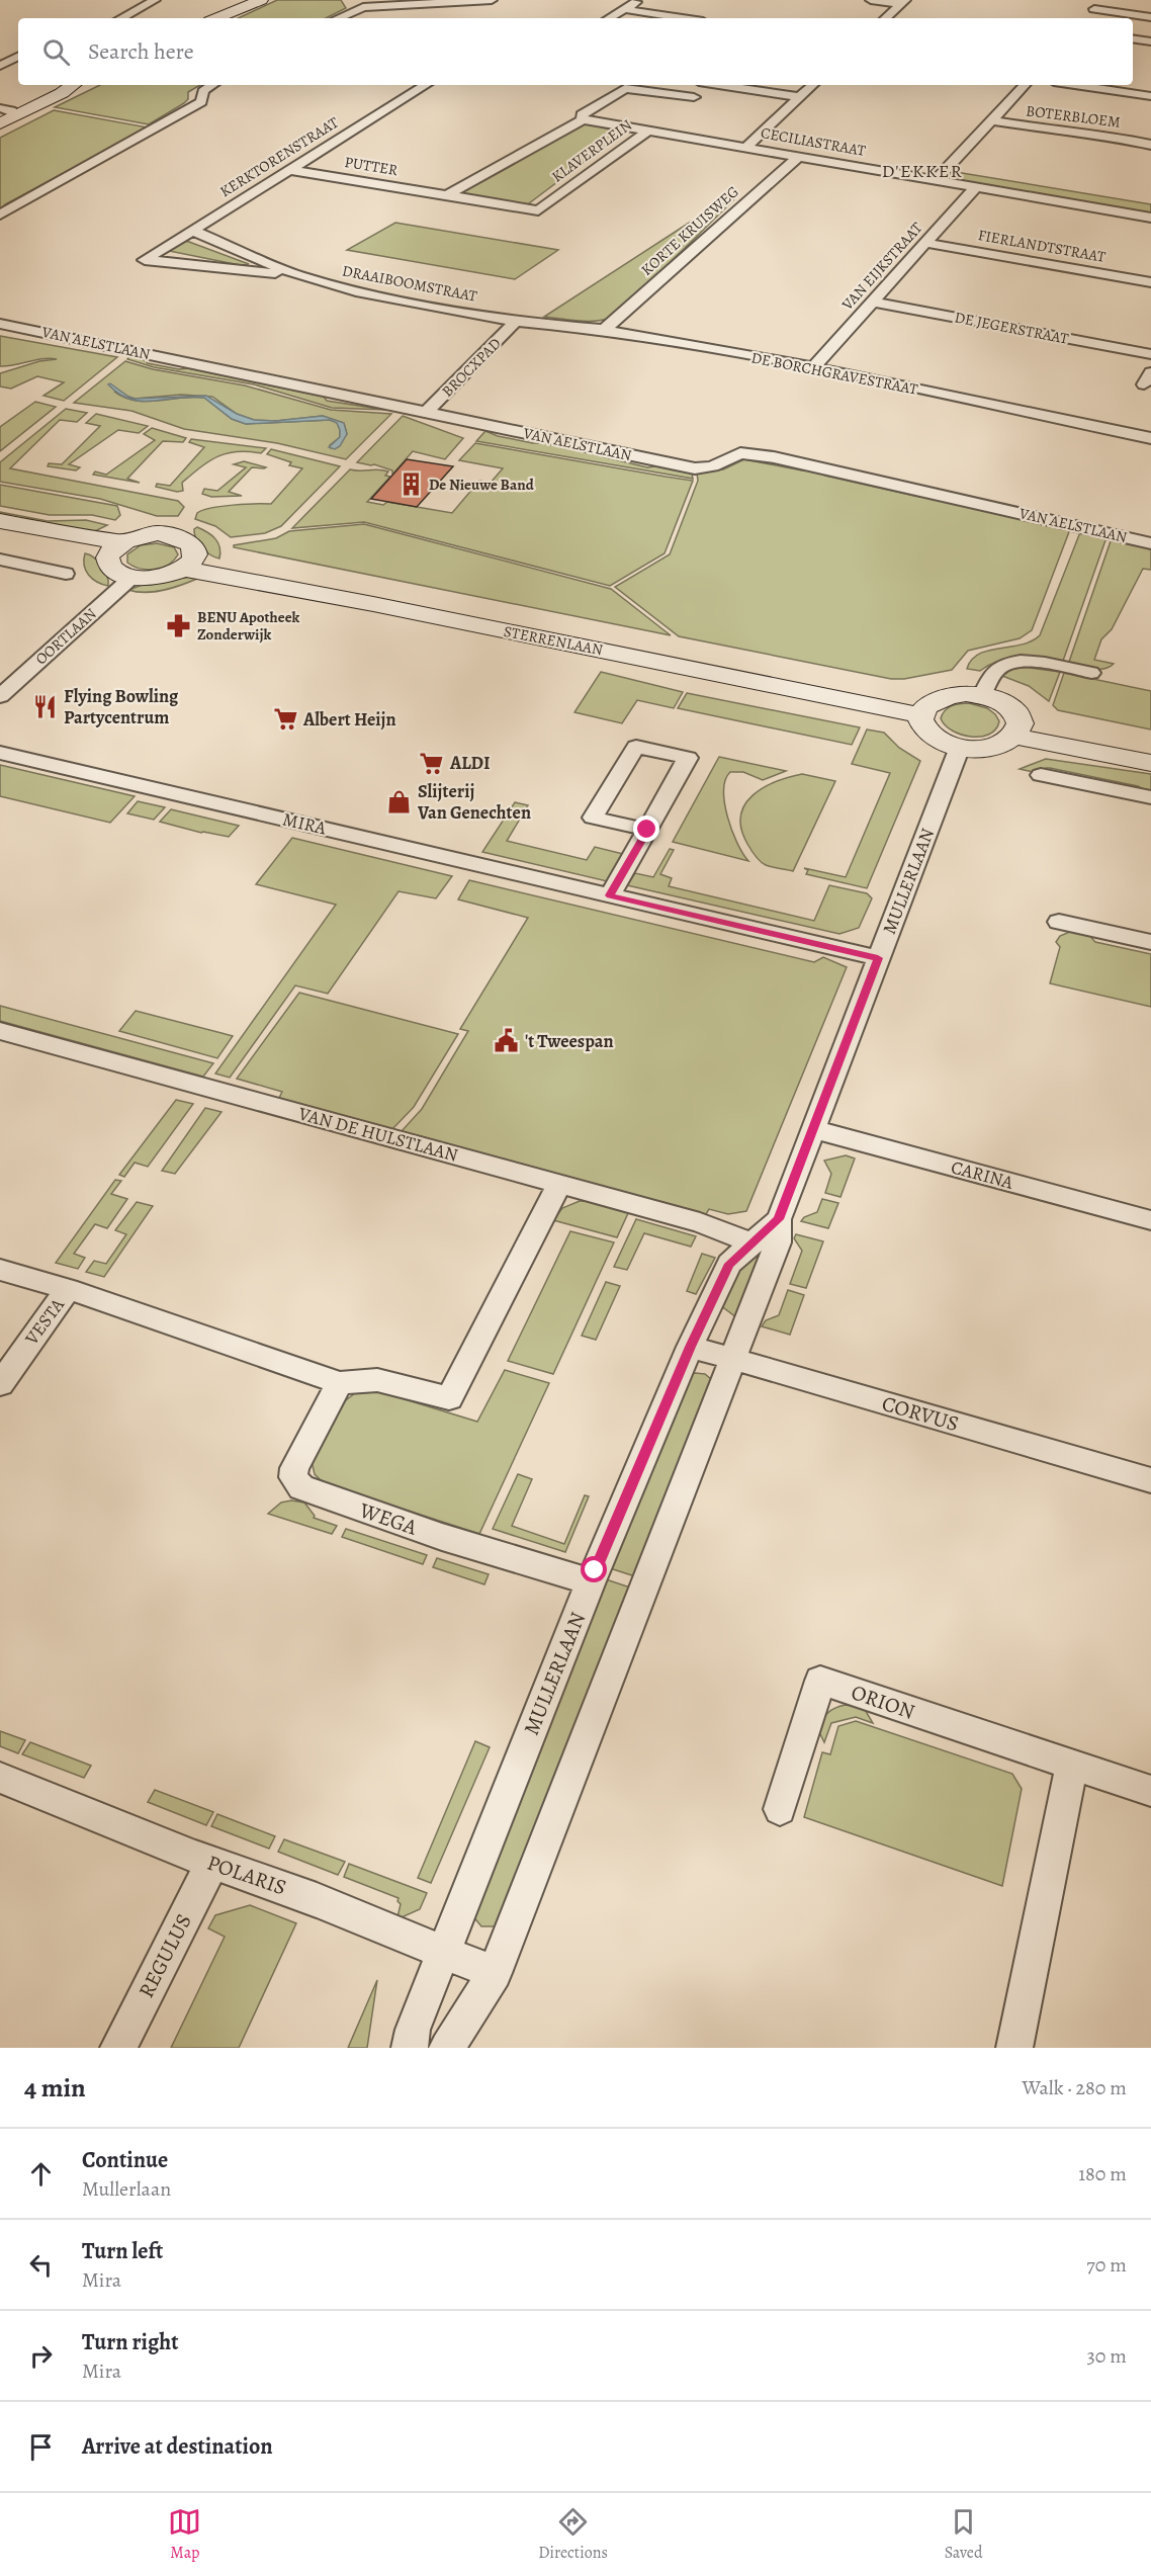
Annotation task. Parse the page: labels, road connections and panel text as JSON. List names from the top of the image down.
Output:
{
  "streets": {
    "street": [
      "BOTERBLOEM",
      "CECILIASTRAAT",
      "KLAVERPLEIN",
      "KERKTORENSTRAAT",
      "PUTTER",
      "KORTE KRUISWEG",
      "FIERLANDTSTRAAT",
      "VAN EIJKSTRAAT",
      "DRAAIBOOMSTRAAT",
      "DE JEGERSTRAAT",
      "VAN AELSTLAAN",
      "BROCXPAD",
      "DE BORCHGRAVESTRAAT",
      "OORTLAAN",
      "STERRENLAAN",
      "MIRA",
      "MULLERLAAN",
      "VAN DE HULSTLAAN",
      "CARINA",
      "VESTA",
      "CORVUS",
      "WEGA",
      "ORION",
      "POLARIS",
      "REGULUS"
    ]
  },
  "crossings": [
    ["CECILIASTRAAT", "KLAVERPLEIN"],
    ["CECILIASTRAAT", "KORTE KRUISWEG"],
    ["CECILIASTRAAT", "VAN EIJKSTRAAT"],
    ["KLAVERPLEIN", "PUTTER"],
    ["KERKTORENSTRAAT", "PUTTER"],
    ["KERKTORENSTRAAT", "DRAAIBOOMSTRAAT"],
    ["KORTE KRUISWEG", "DE BORCHGRAVESTRAAT"],
    ["FIERLANDTSTRAAT", "VAN EIJKSTRAAT"],
    ["VAN EIJKSTRAAT", "DE JEGERSTRAAT"],
    ["VAN EIJKSTRAAT", "DE BORCHGRAVESTRAAT"],
    ["DRAAIBOOMSTRAAT", "BROCXPAD"],
    ["DRAAIBOOMSTRAAT", "DE BORCHGRAVESTRAAT"],
    ["VAN AELSTLAAN", "BROCXPAD"],
    ["BROCXPAD", "DE BORCHGRAVESTRAAT"],
    ["STERRENLAAN", "MULLERLAAN"],
    ["MIRA", "MULLERLAAN"],
    ["MULLERLAAN", "VAN DE HULSTLAAN"],
    ["MULLERLAAN", "CARINA"],
    ["MULLERLAAN", "CORVUS"],
    ["MULLERLAAN", "WEGA"],
    ["MULLERLAAN", "POLARIS"],
    ["POLARIS", "REGULUS"]
  ],
  "districts": ["D'EKKER"],
  "places": {
    "building": ["De Nieuwe Band"],
    "pharmacy": ["BENU Apotheek Zonderwijk"],
    "restaurant": ["Flying Bowling Partycentrum"],
    "supermarket": ["Albert Heijn", "ALDI"],
    "shop": ["Slijterij Van Genechten"],
    "public building": ["'t Tweespan"]
  },
  "page": {
    "search": "Search here",
    "heading": ["4 min", "Walk · 280 m"],
    "list": [
      ["Continue", "Mullerlaan", "180 m"],
      ["Turn left", "Mira", "70 m"],
      ["Turn right", "Mira", "30 m"],
      "Arrive at destination"
    ],
    "nav": ["Map", "Directions", "Saved"]
  }
}
